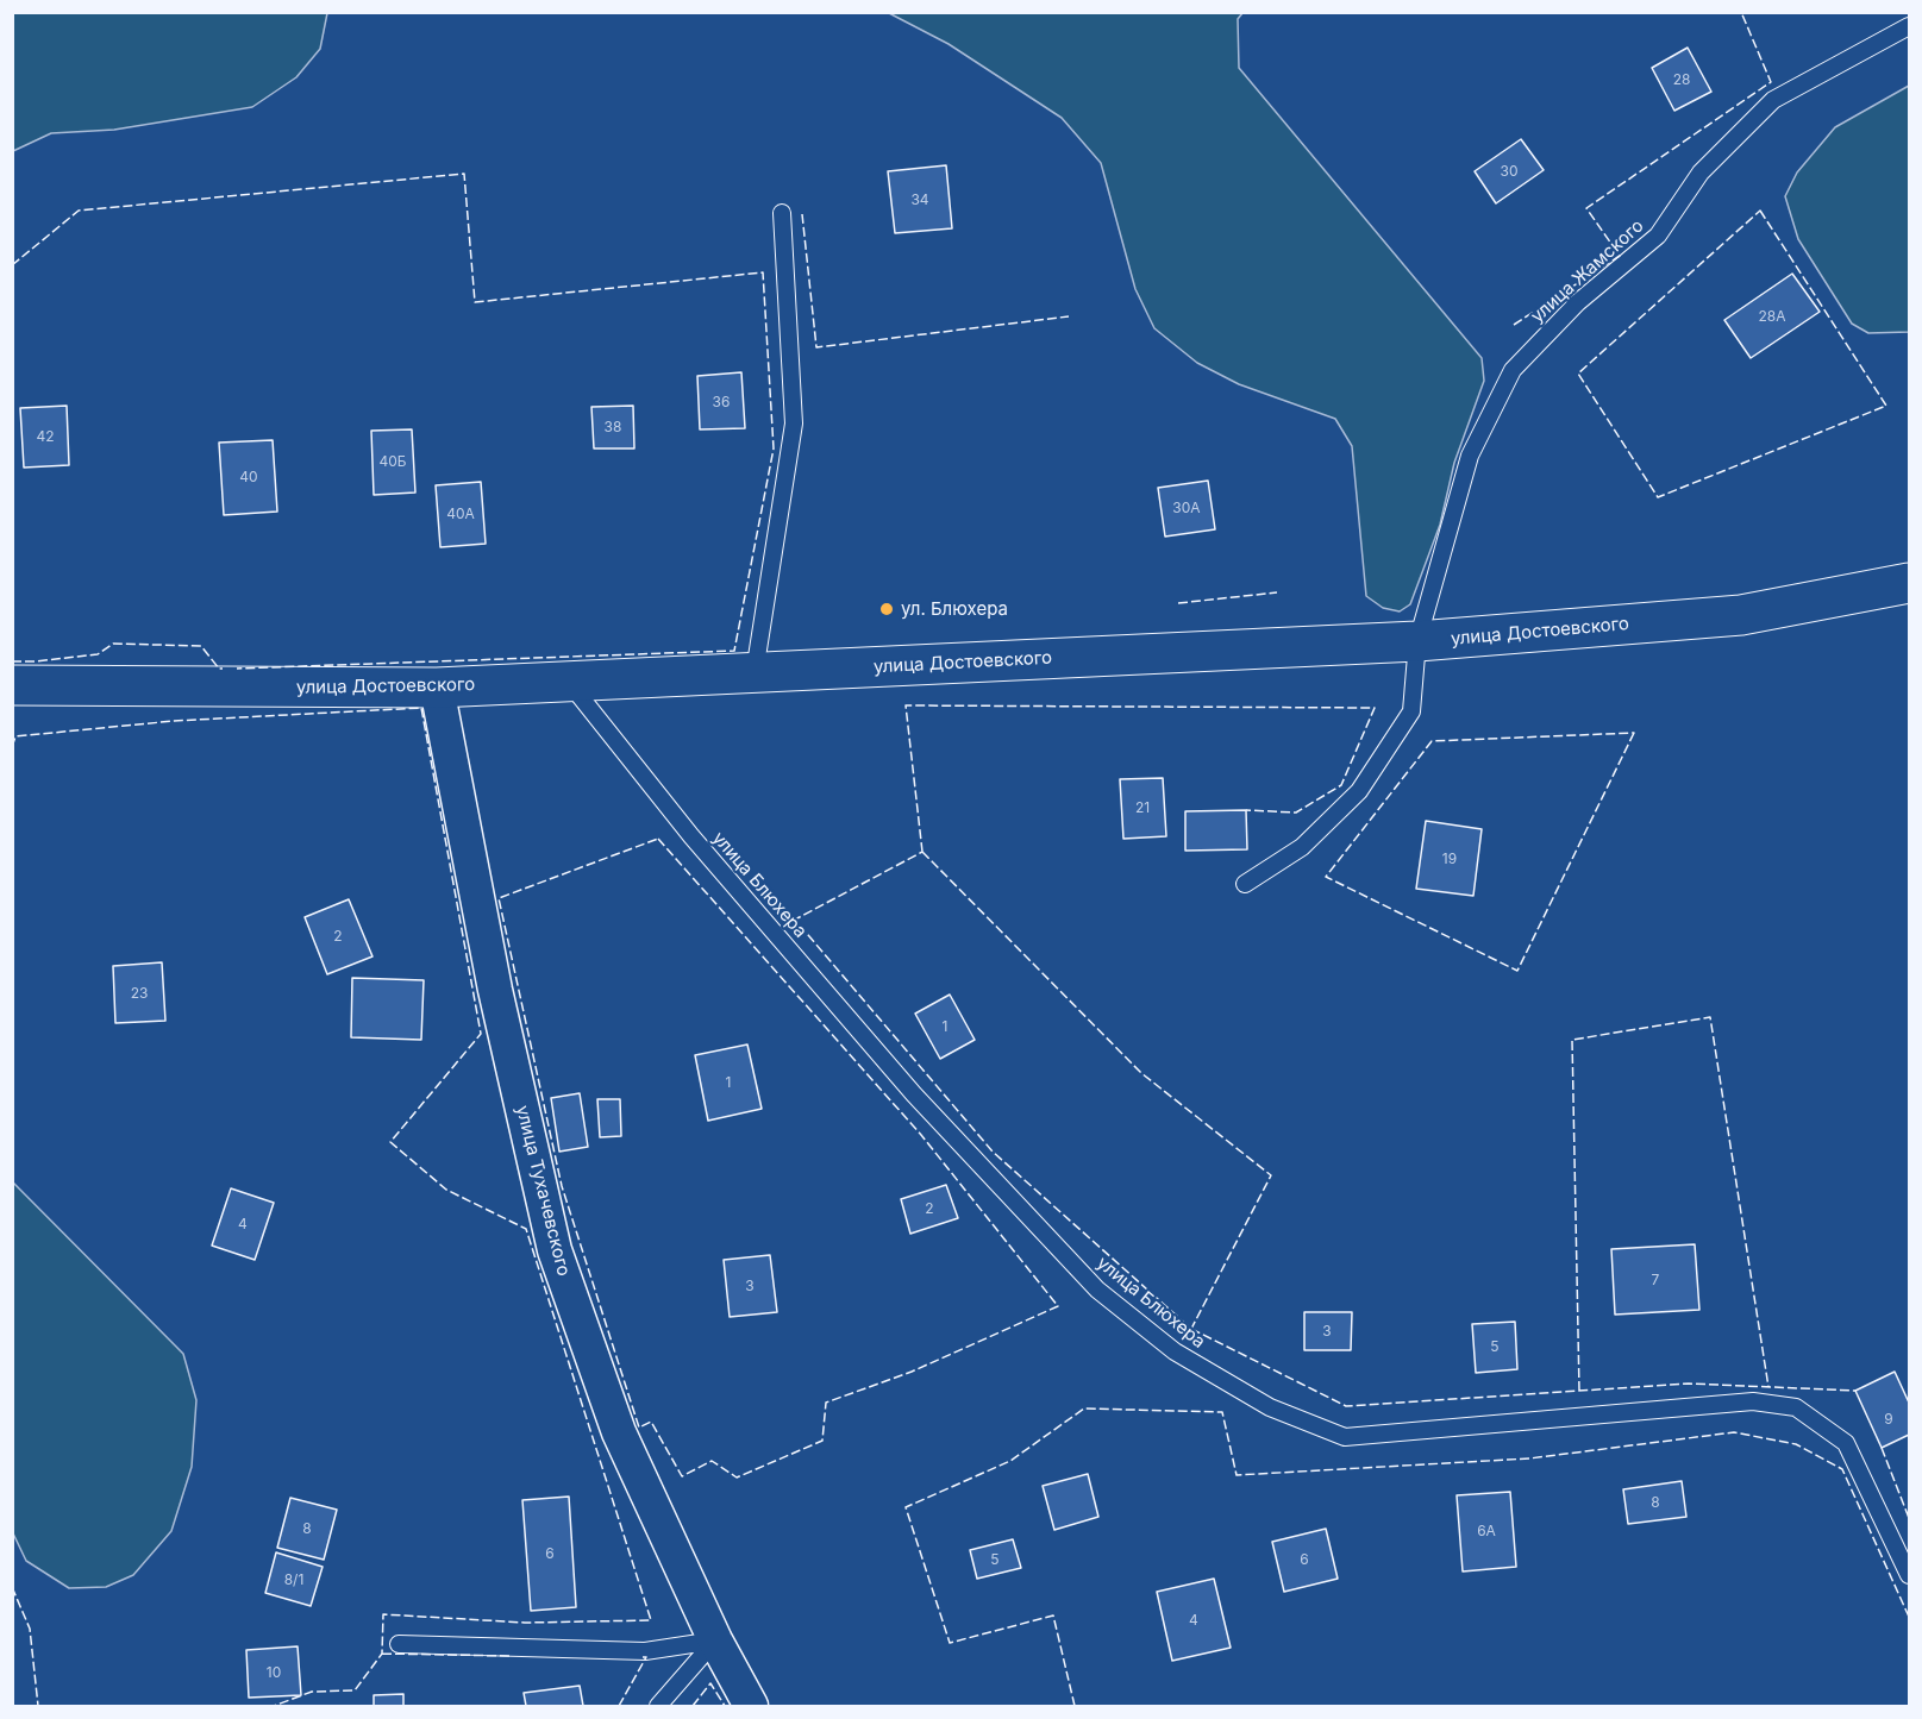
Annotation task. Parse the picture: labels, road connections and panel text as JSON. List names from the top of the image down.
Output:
{
  "streets": {
    "main road": ["улица Достоевского"],
    "street": ["улица Тухачевского"],
    "lane": ["улица Жамского", "улица Блюхера"]
  },
  "crossings": [
    ["улица Жамского", "улица Достоевского"],
    ["улица Достоевского", "улица Блюхера"],
    ["улица Достоевского", "улица Тухачевского"]
  ],
  "places": ["ул. Блюхера"],
  "house_numbers": [
    "28",
    "30",
    "34",
    "28А",
    "36",
    "38",
    "42",
    "40Б",
    "40",
    "30А",
    "40А",
    "21",
    "19",
    "2",
    "23",
    "1",
    "1",
    "2",
    "4",
    "7",
    "3",
    "3",
    "5",
    "9",
    "8",
    "8",
    "6А",
    "6",
    "5",
    "6",
    "8/1",
    "4",
    "10"
  ]
}
